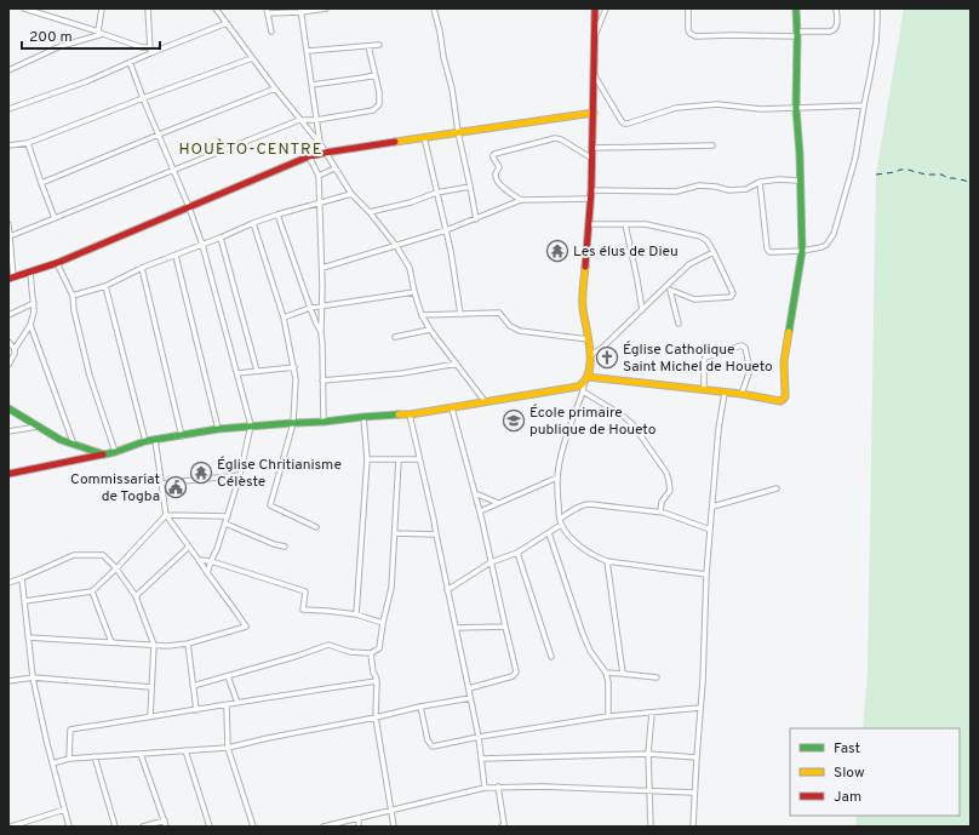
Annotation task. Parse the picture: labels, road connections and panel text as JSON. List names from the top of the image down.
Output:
{
  "districts": ["HOUÈTO-CENTRE"],
  "places": {
    "temple": ["Les élus de Dieu", "Église Chritianisme Célèste"],
    "church": ["Église Catholique Saint Michel de Houeto"],
    "school or university": ["École primaire publique de Houeto"],
    "public building": ["Commissariat de Togba"]
  },
  "legend": ["Fast", "Slow", "Jam"],
  "scale_bar": "200 m"
}
